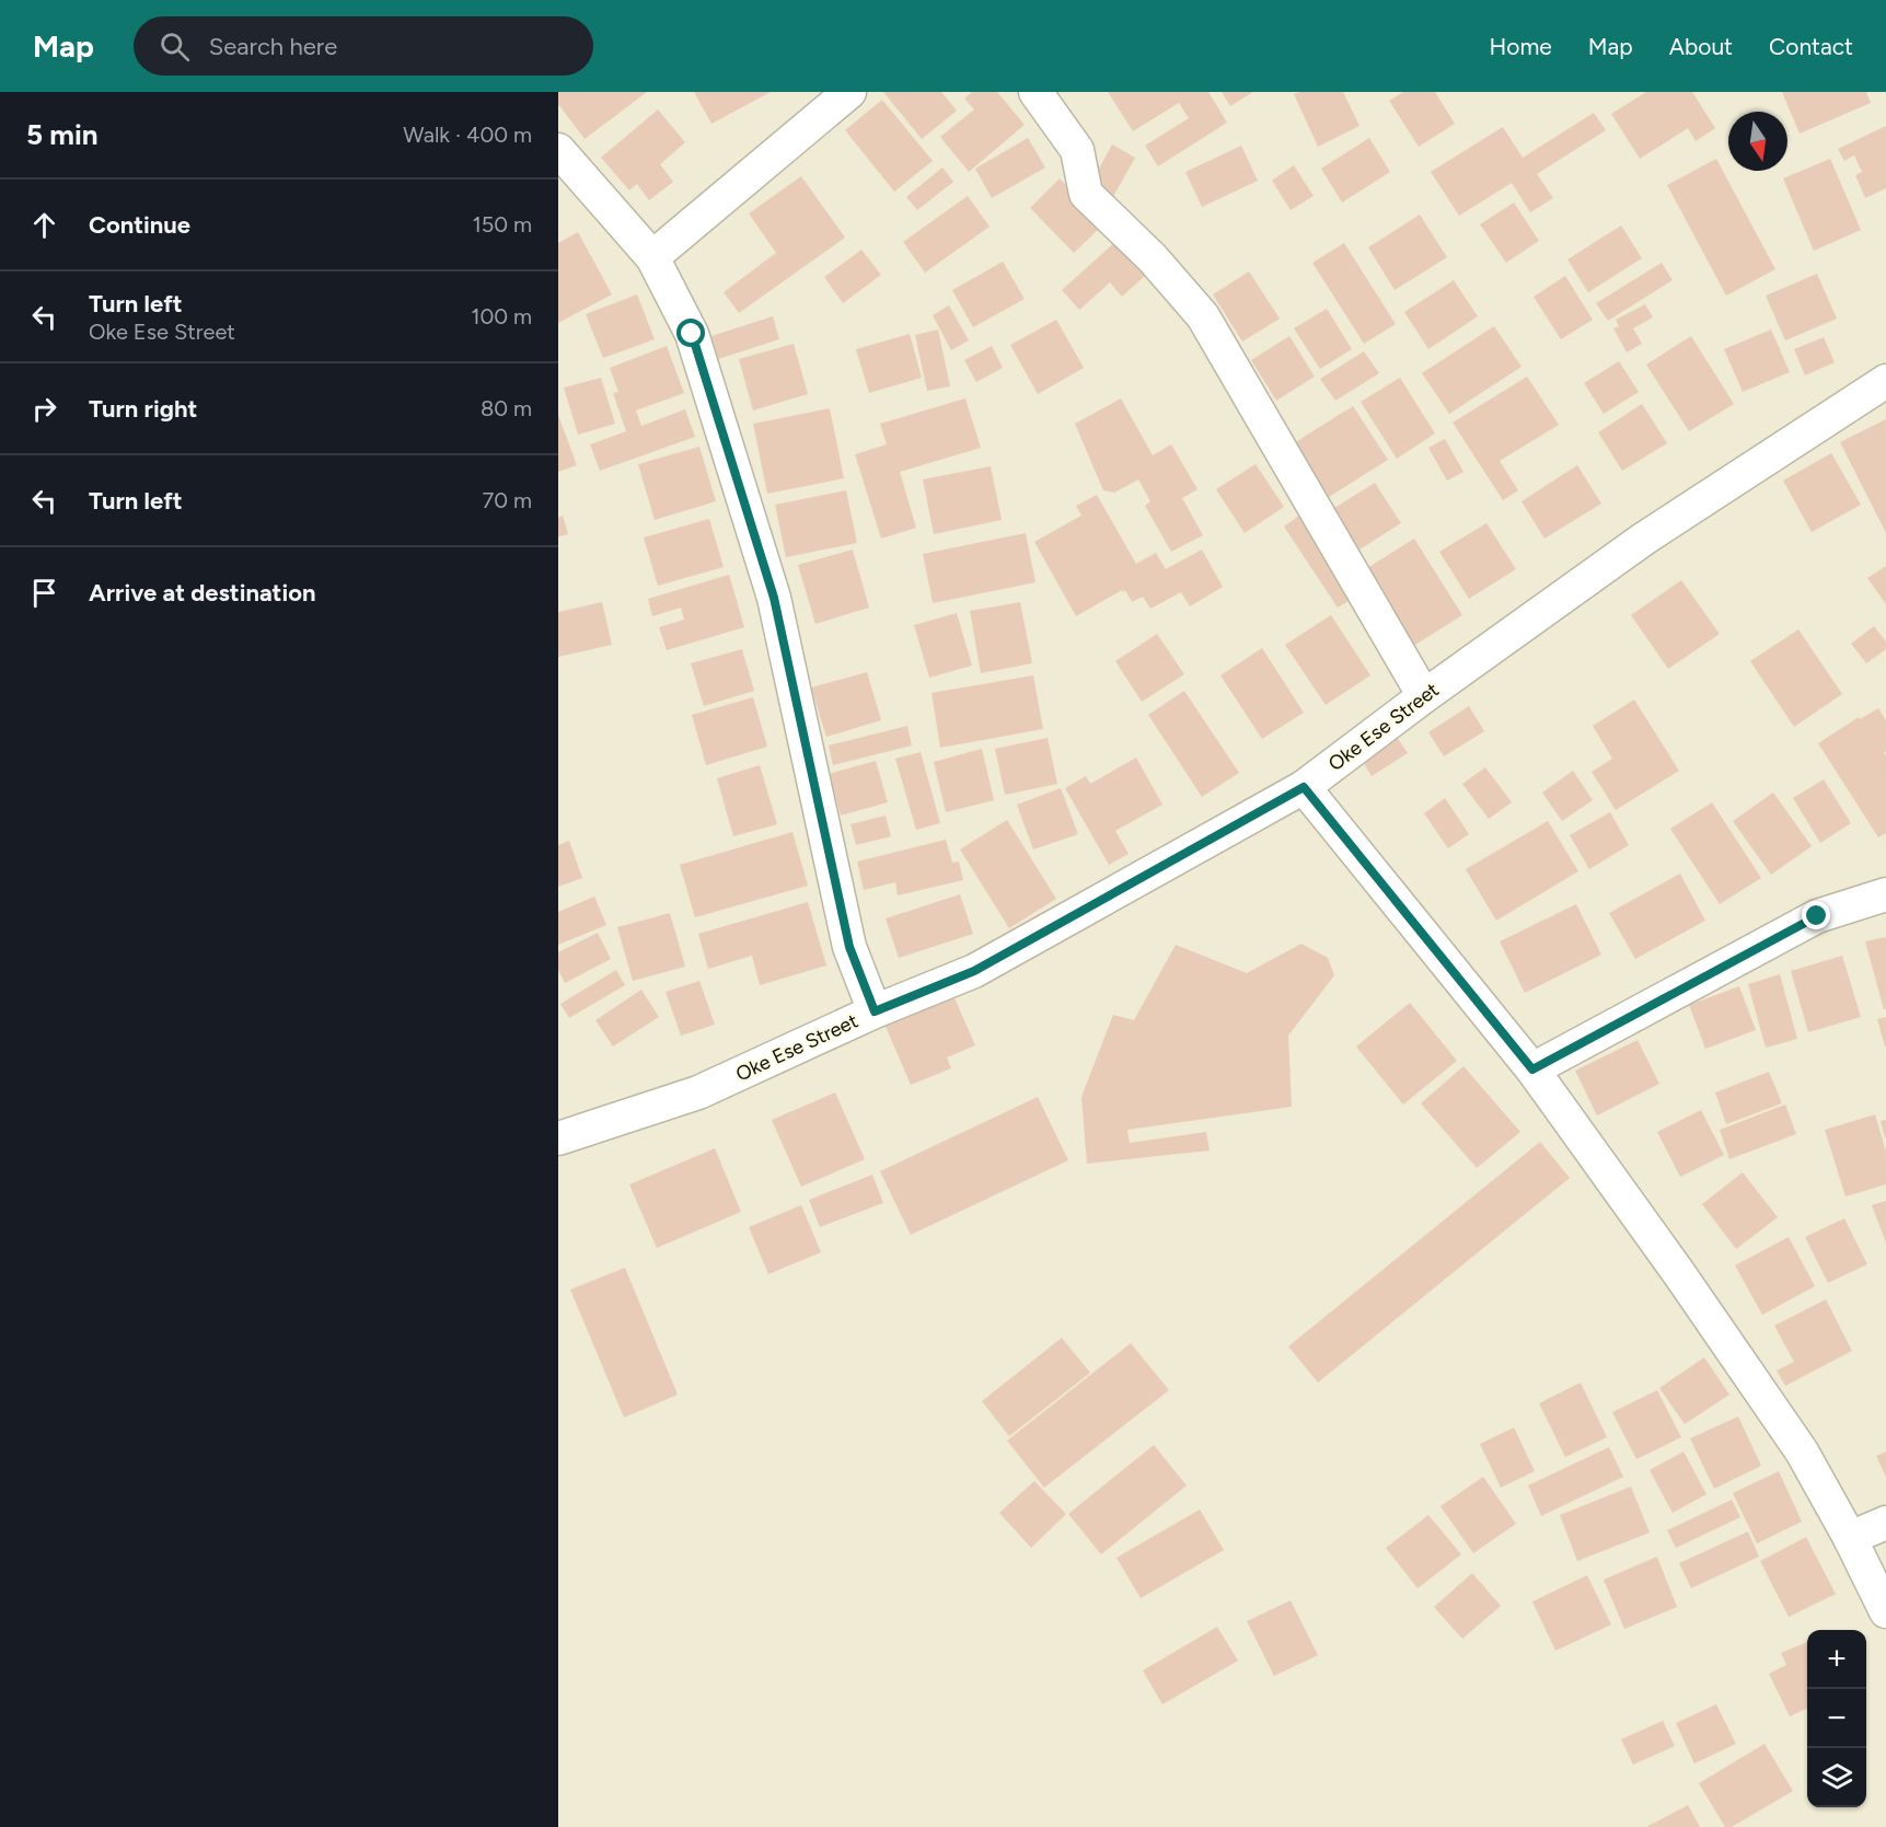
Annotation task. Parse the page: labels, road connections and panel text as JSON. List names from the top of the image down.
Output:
{
  "streets": {
    "street": ["Oke Ese Street"]
  },
  "north": "bottom",
  "page": {
    "header": "Map",
    "search": "Search here",
    "nav": [
      "Home",
      "Map",
      "About",
      "Contact"
    ],
    "heading": ["5 min", "Walk · 400 m"],
    "list": [
      ["Continue", "150 m"],
      ["Turn left", "Oke Ese Street", "100 m"],
      ["Turn right", "80 m"],
      ["Turn left", "70 m"],
      "Arrive at destination"
    ],
    "map_buttons": ["+", "−"]
  }
}
